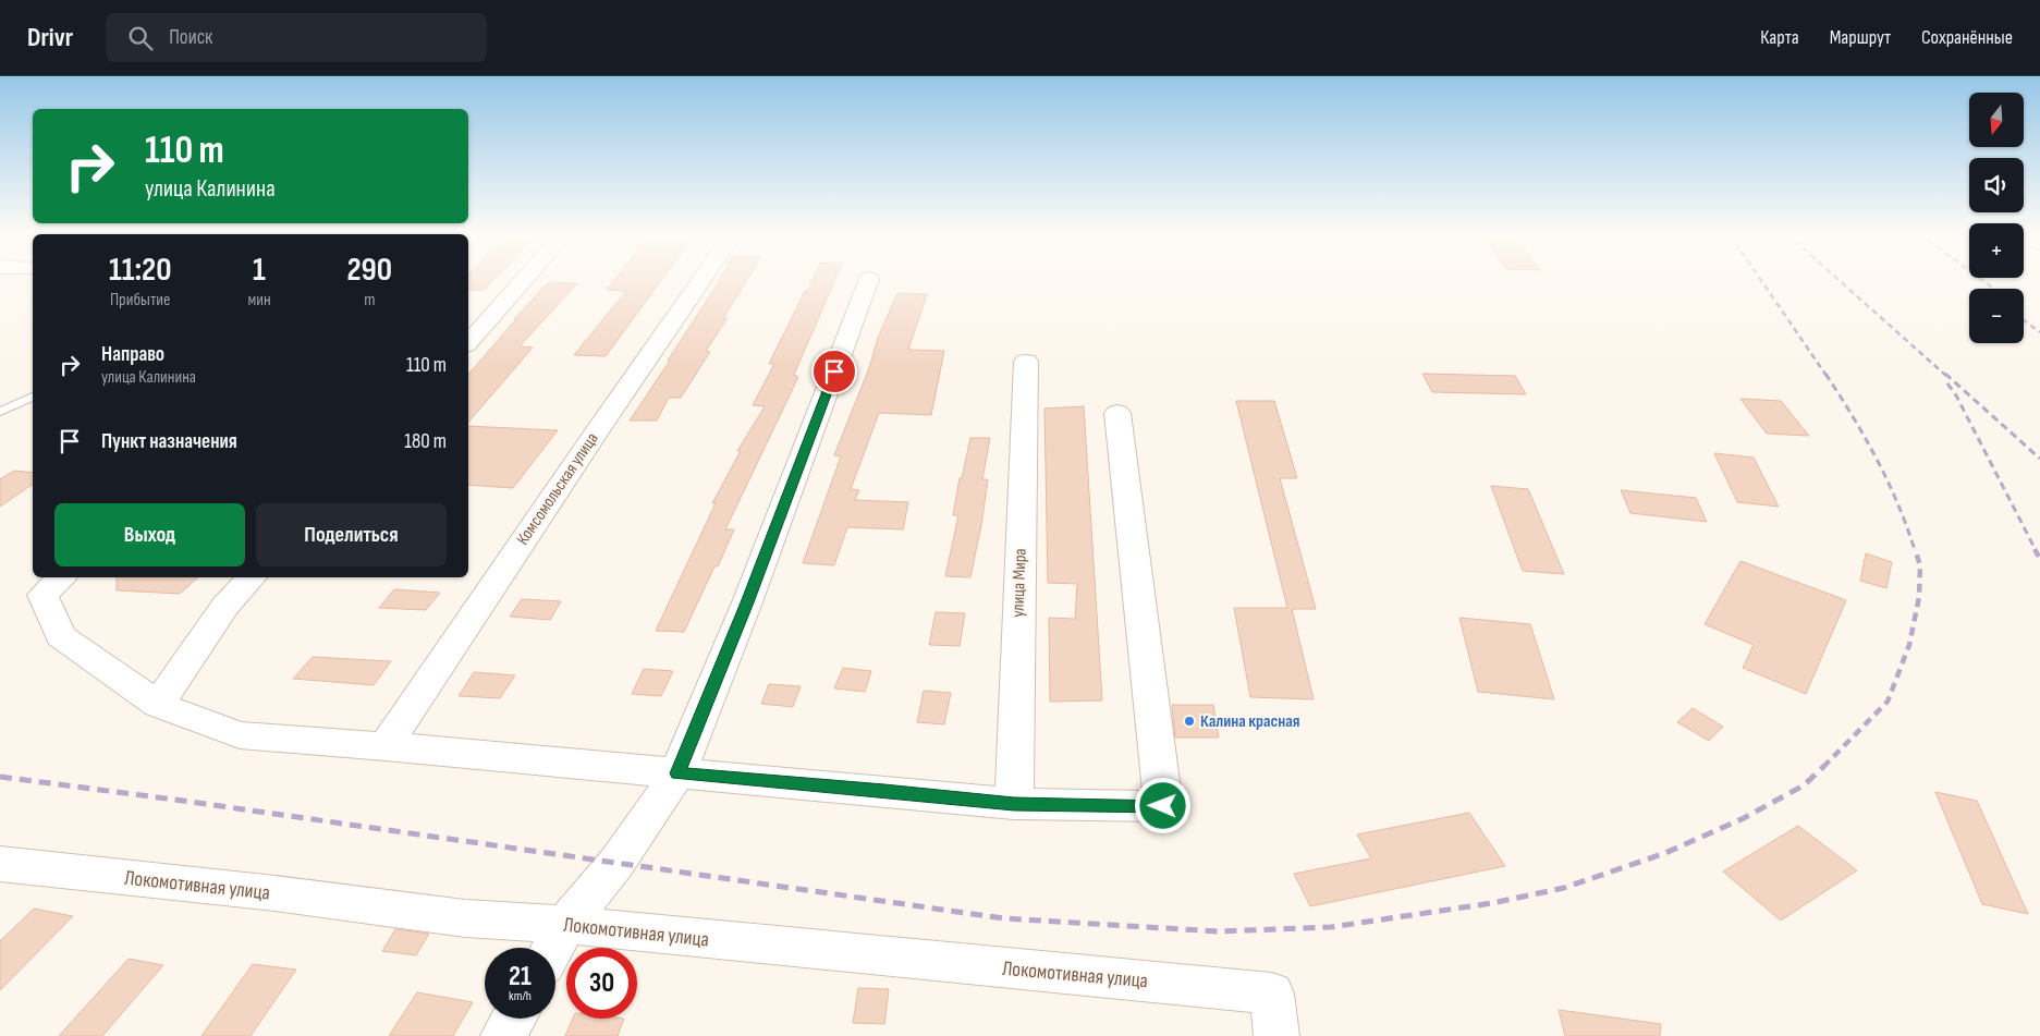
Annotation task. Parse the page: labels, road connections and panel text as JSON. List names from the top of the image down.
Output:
{
  "streets": {
    "street": ["Комсомольская улица", "улица Мира", "Локомотивная улица"]
  },
  "places": ["Калина красная"],
  "north": "bottom",
  "page": {
    "header": "Drivr",
    "search": "Поиск",
    "nav": ["Карта", "Маршрут", "Сохранённые"],
    "map_buttons": ["+", "−"],
    "turn": ["110 m", "улица Калинина"],
    "eta": [
      "11:20",
      "Прибытие",
      "1",
      "мин",
      "290",
      "m"
    ],
    "list": [
      {
        "name": "Направо",
        "note": "улица Калинина",
        "value": "110 m"
      },
      {
        "name": "Пункт назначения",
        "value": "180 m"
      }
    ],
    "buttons": ["Выход", "Поделиться"],
    "speed": "21 km/h",
    "limit": "30"
  }
}
